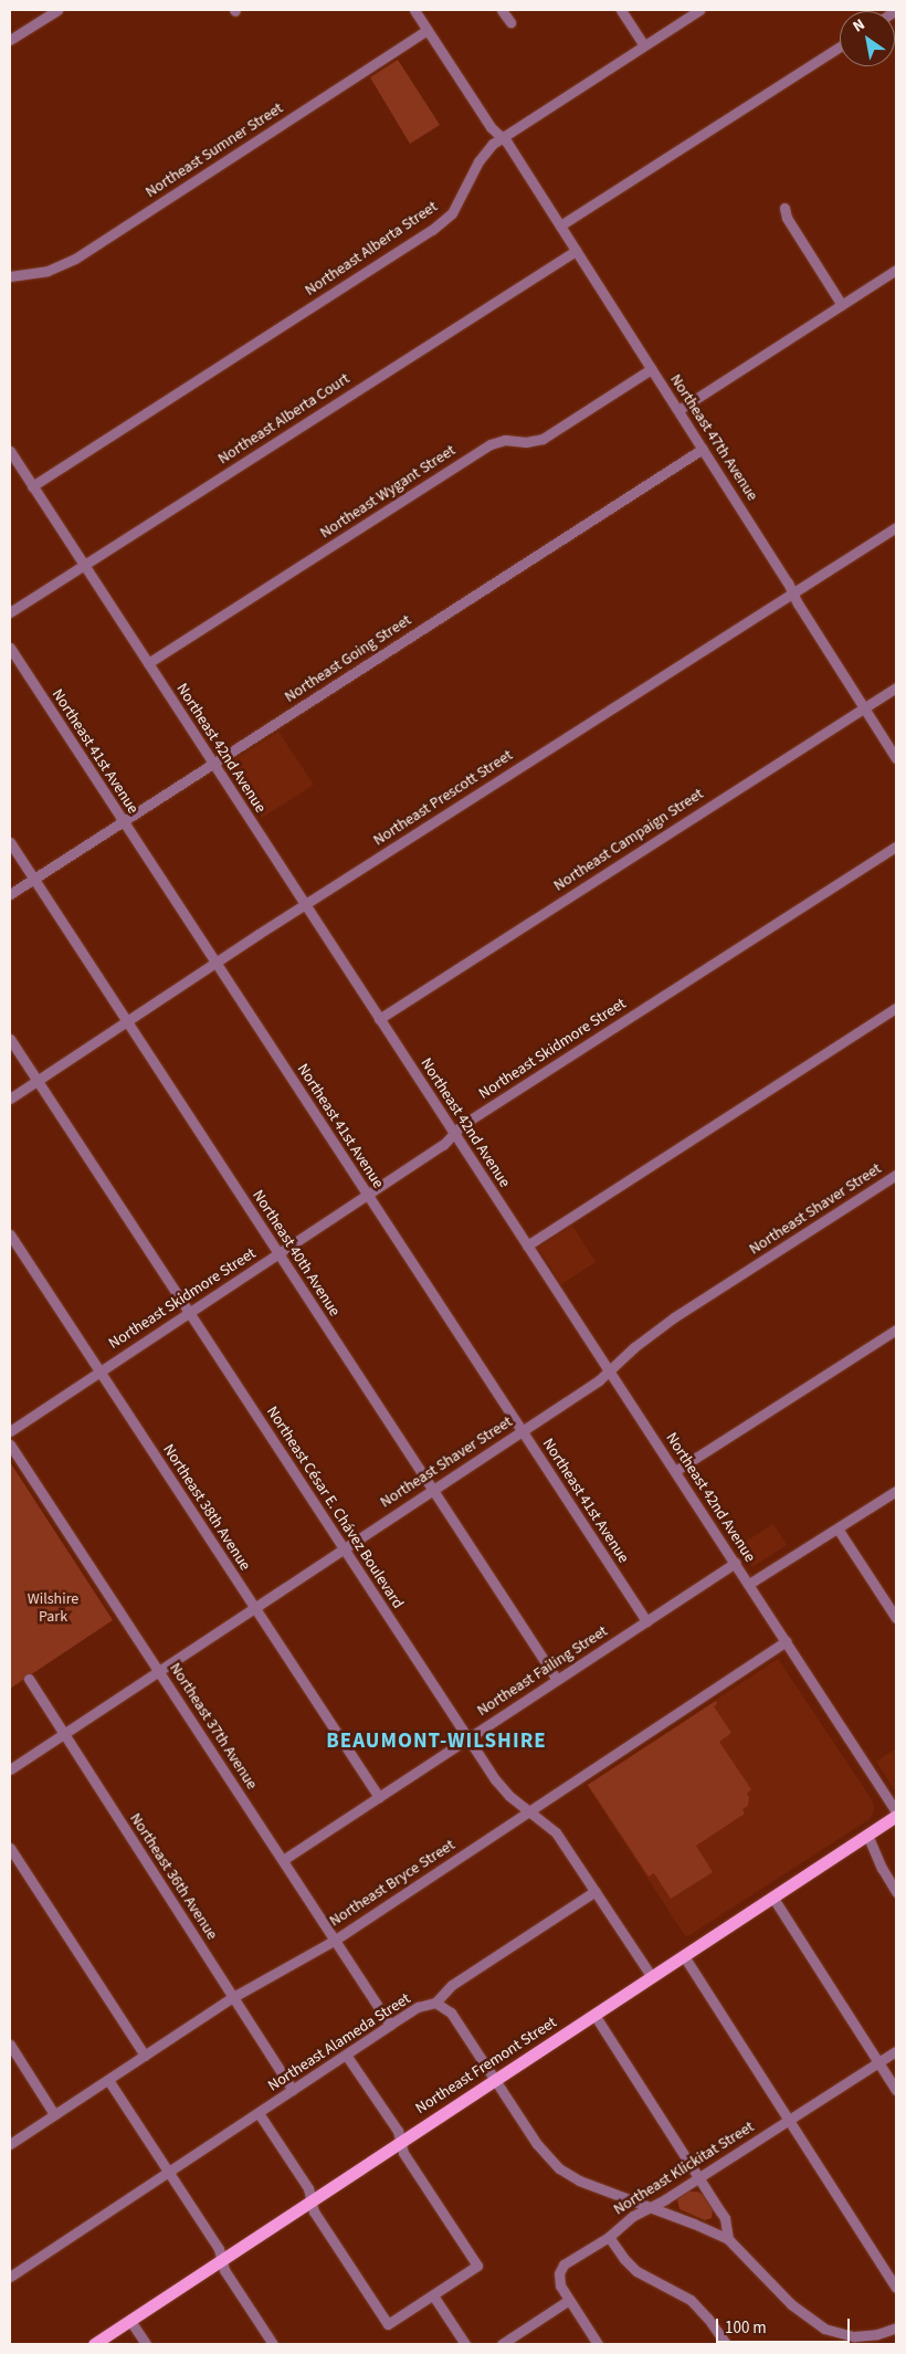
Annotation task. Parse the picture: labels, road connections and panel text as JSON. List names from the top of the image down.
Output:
{
  "streets": {
    "main road": ["Northeast Fremont Street"],
    "street": [
      "Northeast Sumner Street",
      "Northeast Alberta Street",
      "Northeast Alberta Court",
      "Northeast 47th Avenue",
      "Northeast Wygant Street",
      "Northeast Going Street",
      "Northeast 42nd Avenue",
      "Northeast 41st Avenue",
      "Northeast Prescott Street",
      "Northeast Campaign Street",
      "Northeast Skidmore Street",
      "Northeast Shaver Street",
      "Northeast 40th Avenue",
      "Northeast 38th Avenue",
      "Northeast César E. Chávez Boulevard",
      "Northeast Failing Street",
      "Northeast 37th Avenue",
      "Northeast 36th Avenue",
      "Northeast Bryce Street",
      "Northeast Alameda Street",
      "Northeast Klickitat Street"
    ]
  },
  "crossings": [
    ["Northeast Sumner Street", "Northeast 47th Avenue"],
    ["Northeast Alberta Street", "Northeast 47th Avenue"],
    ["Northeast Alberta Street", "Northeast 42nd Avenue"],
    ["Northeast Alberta Court", "Northeast 47th Avenue"],
    ["Northeast Alberta Court", "Northeast 42nd Avenue"],
    ["Northeast 47th Avenue", "Northeast Wygant Street"],
    ["Northeast 47th Avenue", "Northeast Going Street"],
    ["Northeast 47th Avenue", "Northeast Prescott Street"],
    ["Northeast 47th Avenue", "Northeast Campaign Street"],
    ["Northeast Wygant Street", "Northeast 42nd Avenue"],
    ["Northeast Going Street", "Northeast 42nd Avenue"],
    ["Northeast Going Street", "Northeast 41st Avenue"],
    ["Northeast Going Street", "Northeast 40th Avenue"],
    ["Northeast 42nd Avenue", "Northeast Prescott Street"],
    ["Northeast 42nd Avenue", "Northeast Campaign Street"],
    ["Northeast 42nd Avenue", "Northeast Skidmore Street"],
    ["Northeast 42nd Avenue", "Northeast Shaver Street"],
    ["Northeast 42nd Avenue", "Northeast Failing Street"],
    ["Northeast 42nd Avenue", "Northeast Bryce Street"],
    ["Northeast 42nd Avenue", "Northeast Fremont Street"],
    ["Northeast 41st Avenue", "Northeast Prescott Street"],
    ["Northeast 41st Avenue", "Northeast Skidmore Street"],
    ["Northeast 41st Avenue", "Northeast Shaver Street"],
    ["Northeast 41st Avenue", "Northeast Failing Street"],
    ["Northeast Prescott Street", "Northeast 40th Avenue"],
    ["Northeast Prescott Street", "Northeast César E. Chávez Boulevard"],
    ["Northeast Skidmore Street", "Northeast 40th Avenue"],
    ["Northeast Skidmore Street", "Northeast 38th Avenue"],
    ["Northeast Skidmore Street", "Northeast César E. Chávez Boulevard"],
    ["Northeast Shaver Street", "Northeast 40th Avenue"],
    ["Northeast Shaver Street", "Northeast 38th Avenue"],
    ["Northeast Shaver Street", "Northeast César E. Chávez Boulevard"],
    ["Northeast Shaver Street", "Northeast 37th Avenue"],
    ["Northeast Shaver Street", "Northeast 36th Avenue"],
    ["Northeast 40th Avenue", "Northeast Failing Street"],
    ["Northeast 38th Avenue", "Northeast Failing Street"],
    ["Northeast César E. Chávez Boulevard", "Northeast Failing Street"],
    ["Northeast César E. Chávez Boulevard", "Northeast Bryce Street"],
    ["Northeast César E. Chávez Boulevard", "Northeast Fremont Street"],
    ["Northeast Failing Street", "Northeast 37th Avenue"],
    ["Northeast 37th Avenue", "Northeast Bryce Street"],
    ["Northeast 37th Avenue", "Northeast Alameda Street"],
    ["Northeast 36th Avenue", "Northeast Bryce Street"],
    ["Northeast 36th Avenue", "Northeast Alameda Street"],
    ["Northeast Alameda Street", "Northeast Fremont Street"],
    ["Northeast Alameda Street", "Northeast Klickitat Street"]
  ],
  "districts": ["BEAUMONT-WILSHIRE"],
  "parks": ["Wilshire Park"],
  "scale_bar": "100 m",
  "north": "top left"
}
